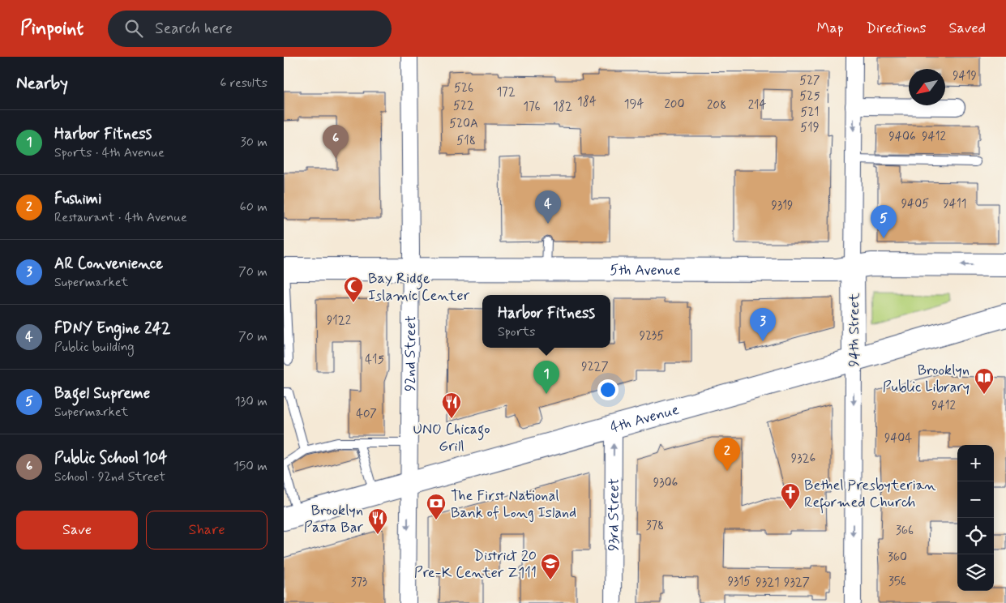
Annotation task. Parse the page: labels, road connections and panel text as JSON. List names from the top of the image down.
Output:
{
  "streets": {
    "street": [
      "5th Avenue",
      "94th Street",
      "92nd Street",
      "4th Avenue",
      "93rd Street"
    ]
  },
  "crossings": [
    ["5th Avenue", "94th Street"],
    ["5th Avenue", "92nd Street"],
    ["94th Street", "4th Avenue"],
    ["92nd Street", "4th Avenue"],
    ["4th Avenue", "93rd Street"]
  ],
  "one_way": ["94th Street", "93rd Street"],
  "places": {
    "mosque": ["Bay Ridge Islamic Center"],
    "library": ["Brooklyn Public Library"],
    "restaurant": ["UNO Chicago Grill", "Brooklyn Pasta Bar"],
    "church": ["Bethel Presbyterian Reformed Church"],
    "bank": ["The First National Bank of Long Island"],
    "school or university": ["District 20 Pre-K Center Z111"]
  },
  "house_numbers": [
    "9419",
    "527",
    "526",
    "172",
    "525",
    "184",
    "194",
    "200",
    "208",
    "214",
    "522",
    "176",
    "182",
    "521",
    "520A",
    "519",
    "9406",
    "9412",
    "518",
    "9405",
    "9411",
    "9319",
    "9122",
    "9235",
    "415",
    "9227",
    "9412",
    "407",
    "9404",
    "9326",
    "9306",
    "378",
    "366",
    "360",
    "9315",
    "356",
    "373",
    "9321",
    "9327"
  ],
  "north": "bottom left",
  "page": {
    "header": "Pinpoint",
    "search": "Search here",
    "nav": ["Map", "Directions", "Saved"],
    "heading": ["Nearby", "6 results"],
    "list": [
      {
        "mark": "1",
        "name": "Harbor Fitness",
        "note": "Sports · 4th Avenue",
        "value": "30 m"
      },
      {
        "mark": "2",
        "name": "Fushimi",
        "note": "Restaurant · 4th Avenue",
        "value": "60 m"
      },
      {
        "mark": "3",
        "name": "AR Convenience",
        "note": "Supermarket",
        "value": "70 m"
      },
      {
        "mark": "4",
        "name": "FDNY Engine 242",
        "note": "Public building",
        "value": "70 m"
      },
      {
        "mark": "5",
        "name": "Bagel Supreme",
        "note": "Supermarket",
        "value": "130 m"
      },
      {
        "mark": "6",
        "name": "Public School 104",
        "note": "School · 92nd Street",
        "value": "150 m"
      }
    ],
    "pins": [
      "6",
      "4",
      "5",
      "3",
      "1",
      "2"
    ],
    "popup": ["Harbor Fitness", "Sports"],
    "map_buttons": ["+", "−"],
    "buttons": ["Save", "Share"]
  }
}
